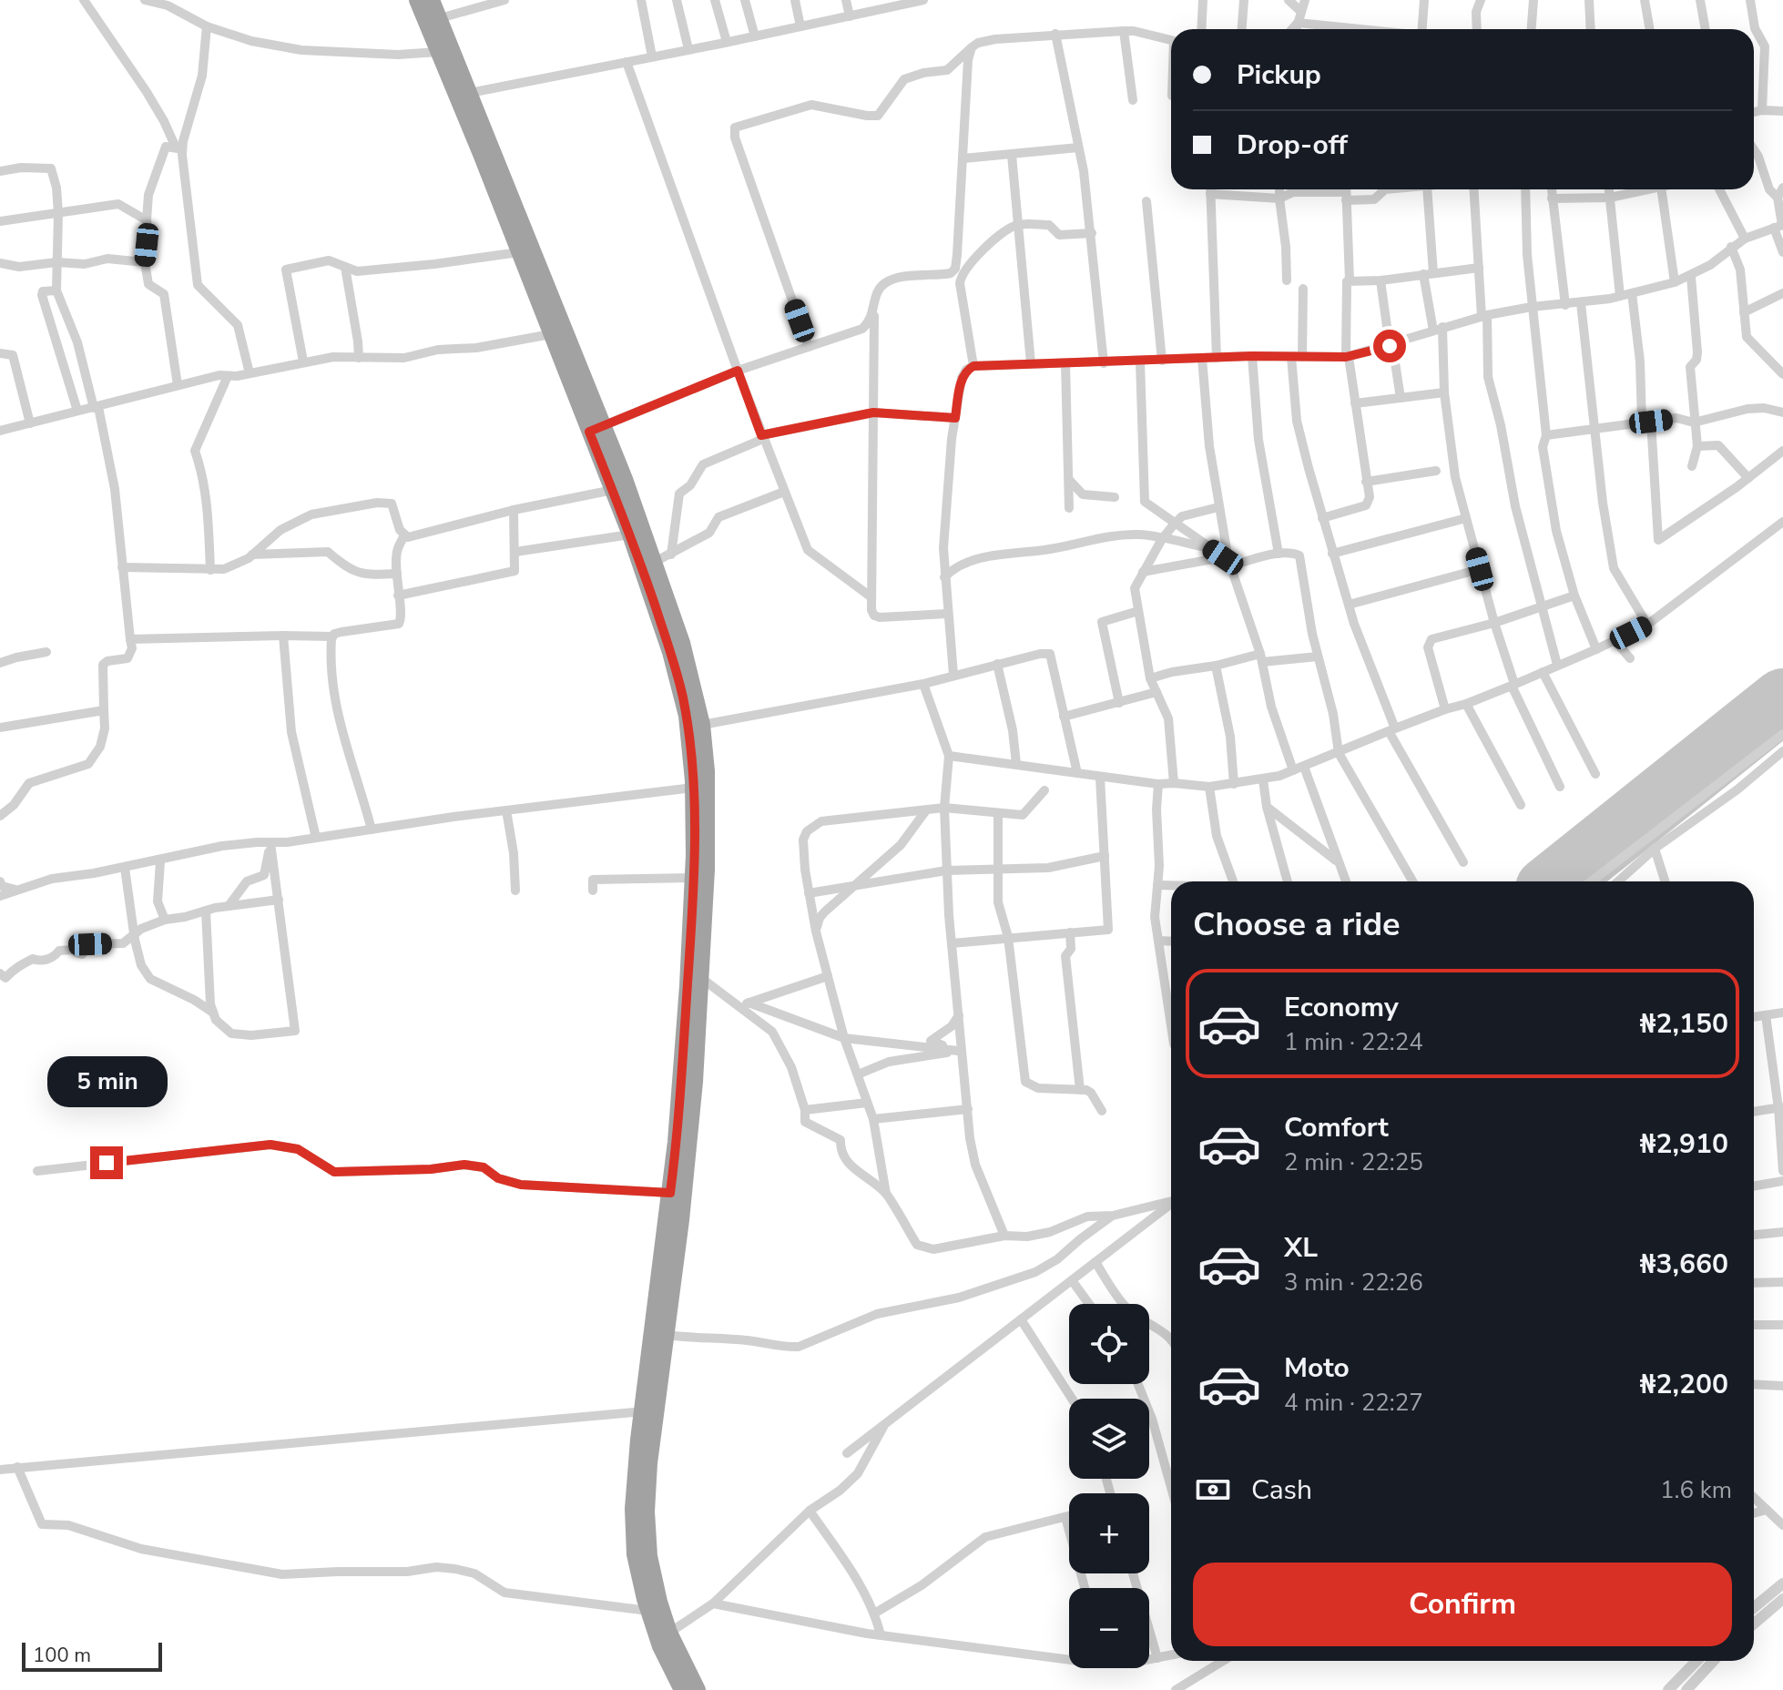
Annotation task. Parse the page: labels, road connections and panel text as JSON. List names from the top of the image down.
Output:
{
  "scale_bar": "100 m",
  "page": {
    "banner": ["Pickup", "Drop-off"],
    "heading": "Choose a ride",
    "list": [
      {
        "name": "Economy",
        "note": "1 min · 22:24",
        "value": "₦2,150"
      },
      {
        "name": "Comfort",
        "note": "2 min · 22:25",
        "value": "₦2,910"
      },
      {
        "name": "XL",
        "note": "3 min · 22:26",
        "value": "₦3,660"
      },
      {
        "name": "Moto",
        "note": "4 min · 22:27",
        "value": "₦2,200"
      }
    ],
    "bubble": "5 min",
    "map_buttons": ["+", "−"],
    "pay": ["Cash", "1.6 km"],
    "buttons": "Confirm",
    "scale": "100 m"
  }
}
